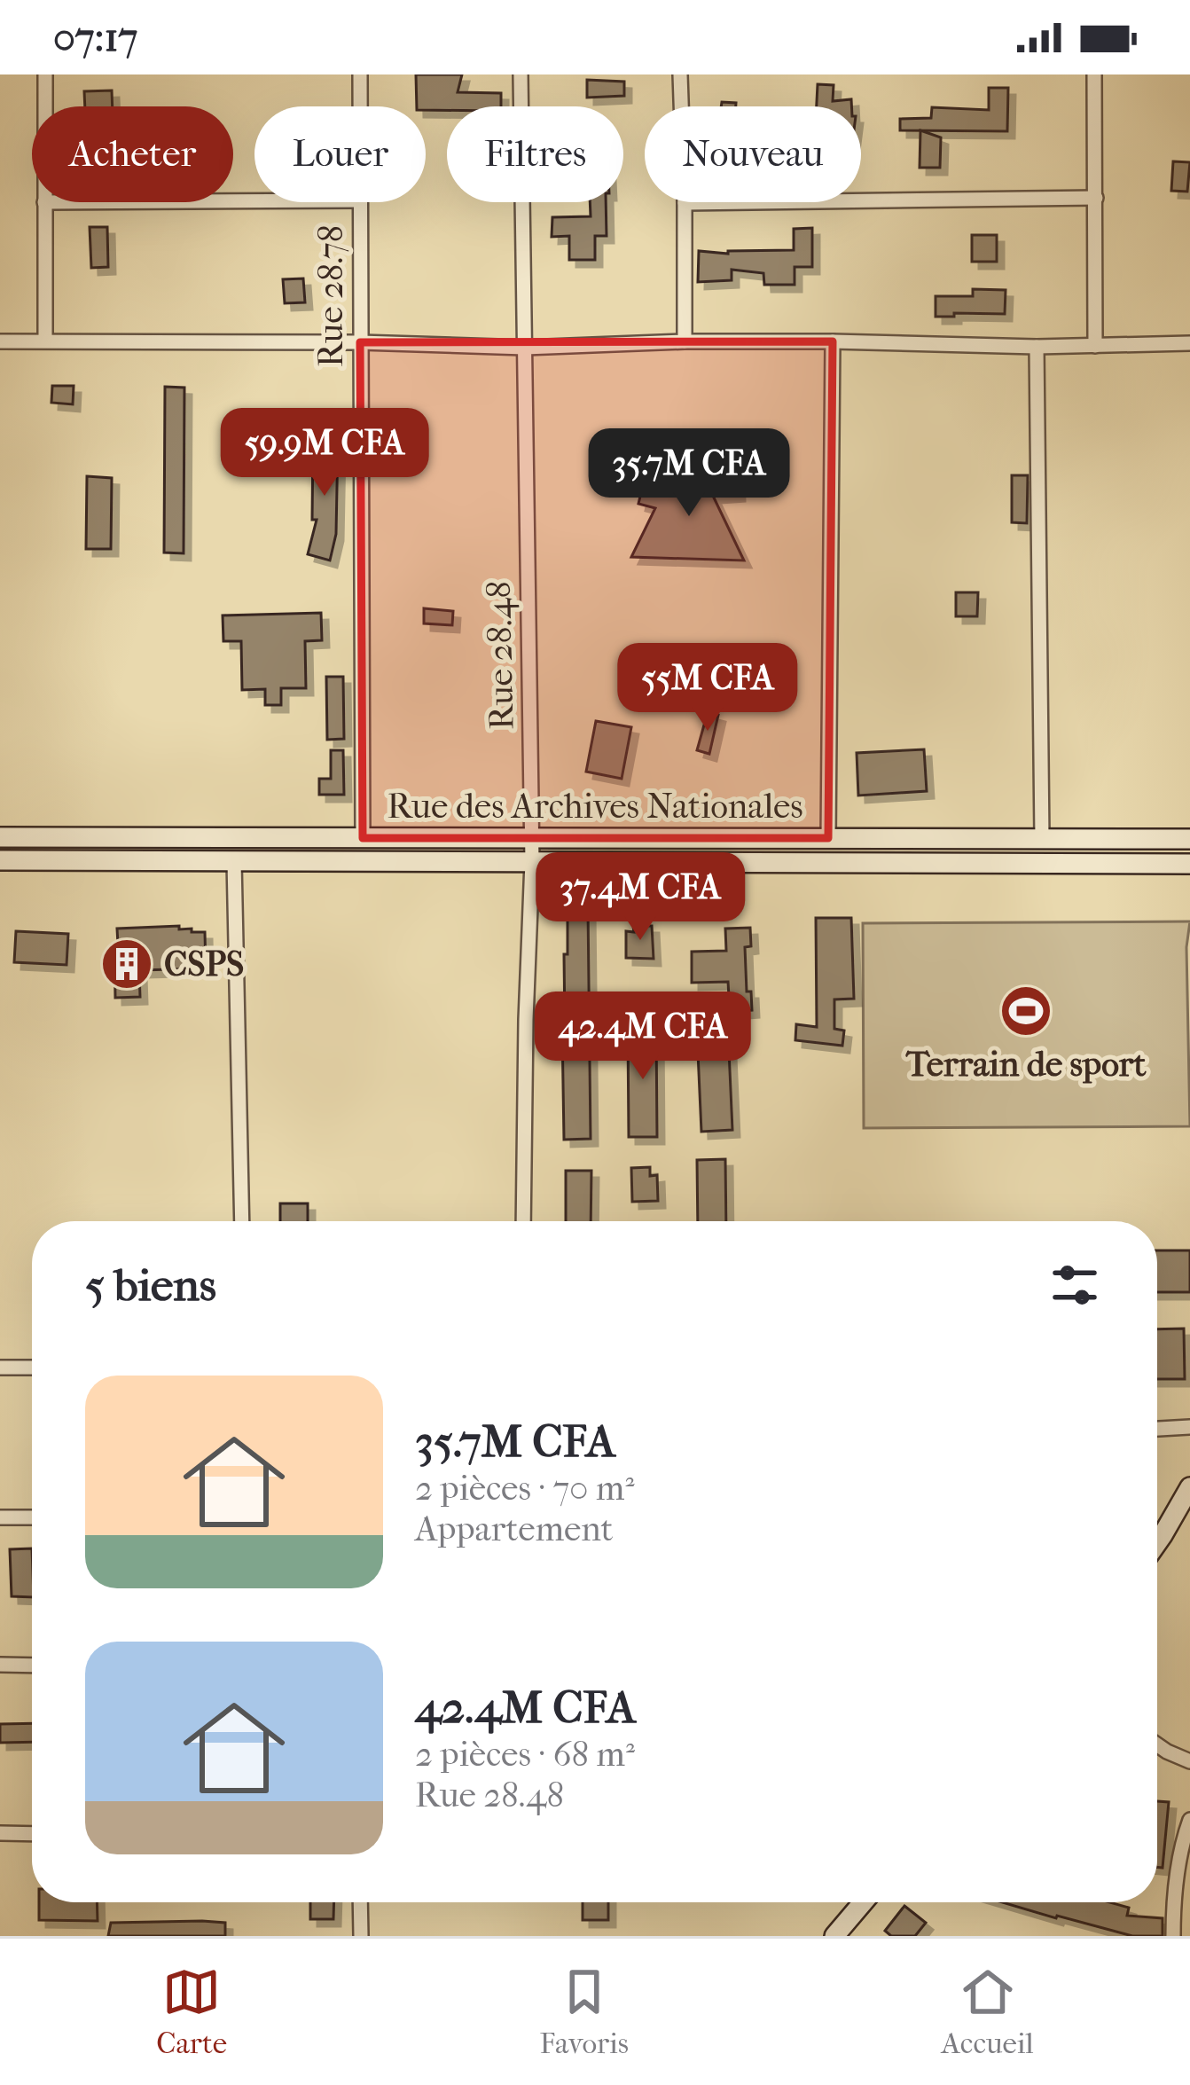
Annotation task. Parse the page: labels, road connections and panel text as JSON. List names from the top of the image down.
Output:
{
  "streets": {
    "street": ["Rue 28.78", "Rue 28.48", "Rue des Archives Nationales"]
  },
  "crossings": [
    ["Rue 28.78", "Rue des Archives Nationales"],
    ["Rue 28.48", "Rue des Archives Nationales"]
  ],
  "places": {
    "building": ["CSPS"],
    "sports": ["Terrain de sport"]
  },
  "page": {
    "status": "07:17",
    "chip": [
      "Acheter",
      "Louer",
      "Filtres",
      "Nouveau"
    ],
    "price": [
      "59.9M CFA",
      "35.7M CFA",
      "55M CFA",
      "37.4M CFA",
      "42.4M CFA"
    ],
    "heading": "5 biens",
    "list": [
      {
        "name": "35.7M CFA",
        "note": "2 pièces · 70 m² · Appartement"
      },
      {
        "name": "42.4M CFA",
        "note": "2 pièces · 68 m² · Rue 28.48"
      }
    ],
    "tabs": ["Carte", "Favoris", "Accueil"]
  }
}
